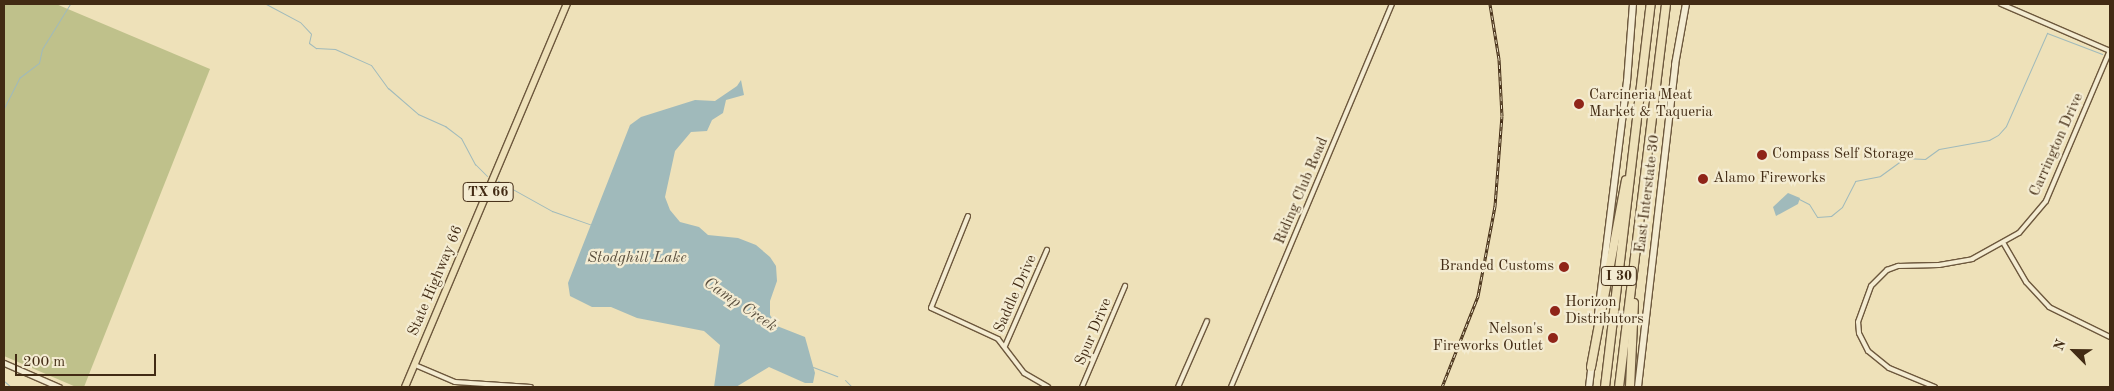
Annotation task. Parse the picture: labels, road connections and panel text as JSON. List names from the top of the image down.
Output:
{
  "streets": {
    "highway": ["I 30"],
    "main road": ["TX 66", "East Interstate 30", "State Highway 66"],
    "street": [
      "Carrington Drive",
      "Riding Club Road",
      "Saddle Drive",
      "Spur Drive"
    ]
  },
  "water": ["Stodghill Lake", "Camp Creek"],
  "places": [
    "Carcineria Meat Market & Taqueria",
    "Compass Self Storage",
    "Alamo Fireworks",
    "Branded Customs",
    "Horizon Distributors",
    "Nelson's Fireworks Outlet"
  ],
  "scale_bar": "200 m",
  "north": "top left"
}
